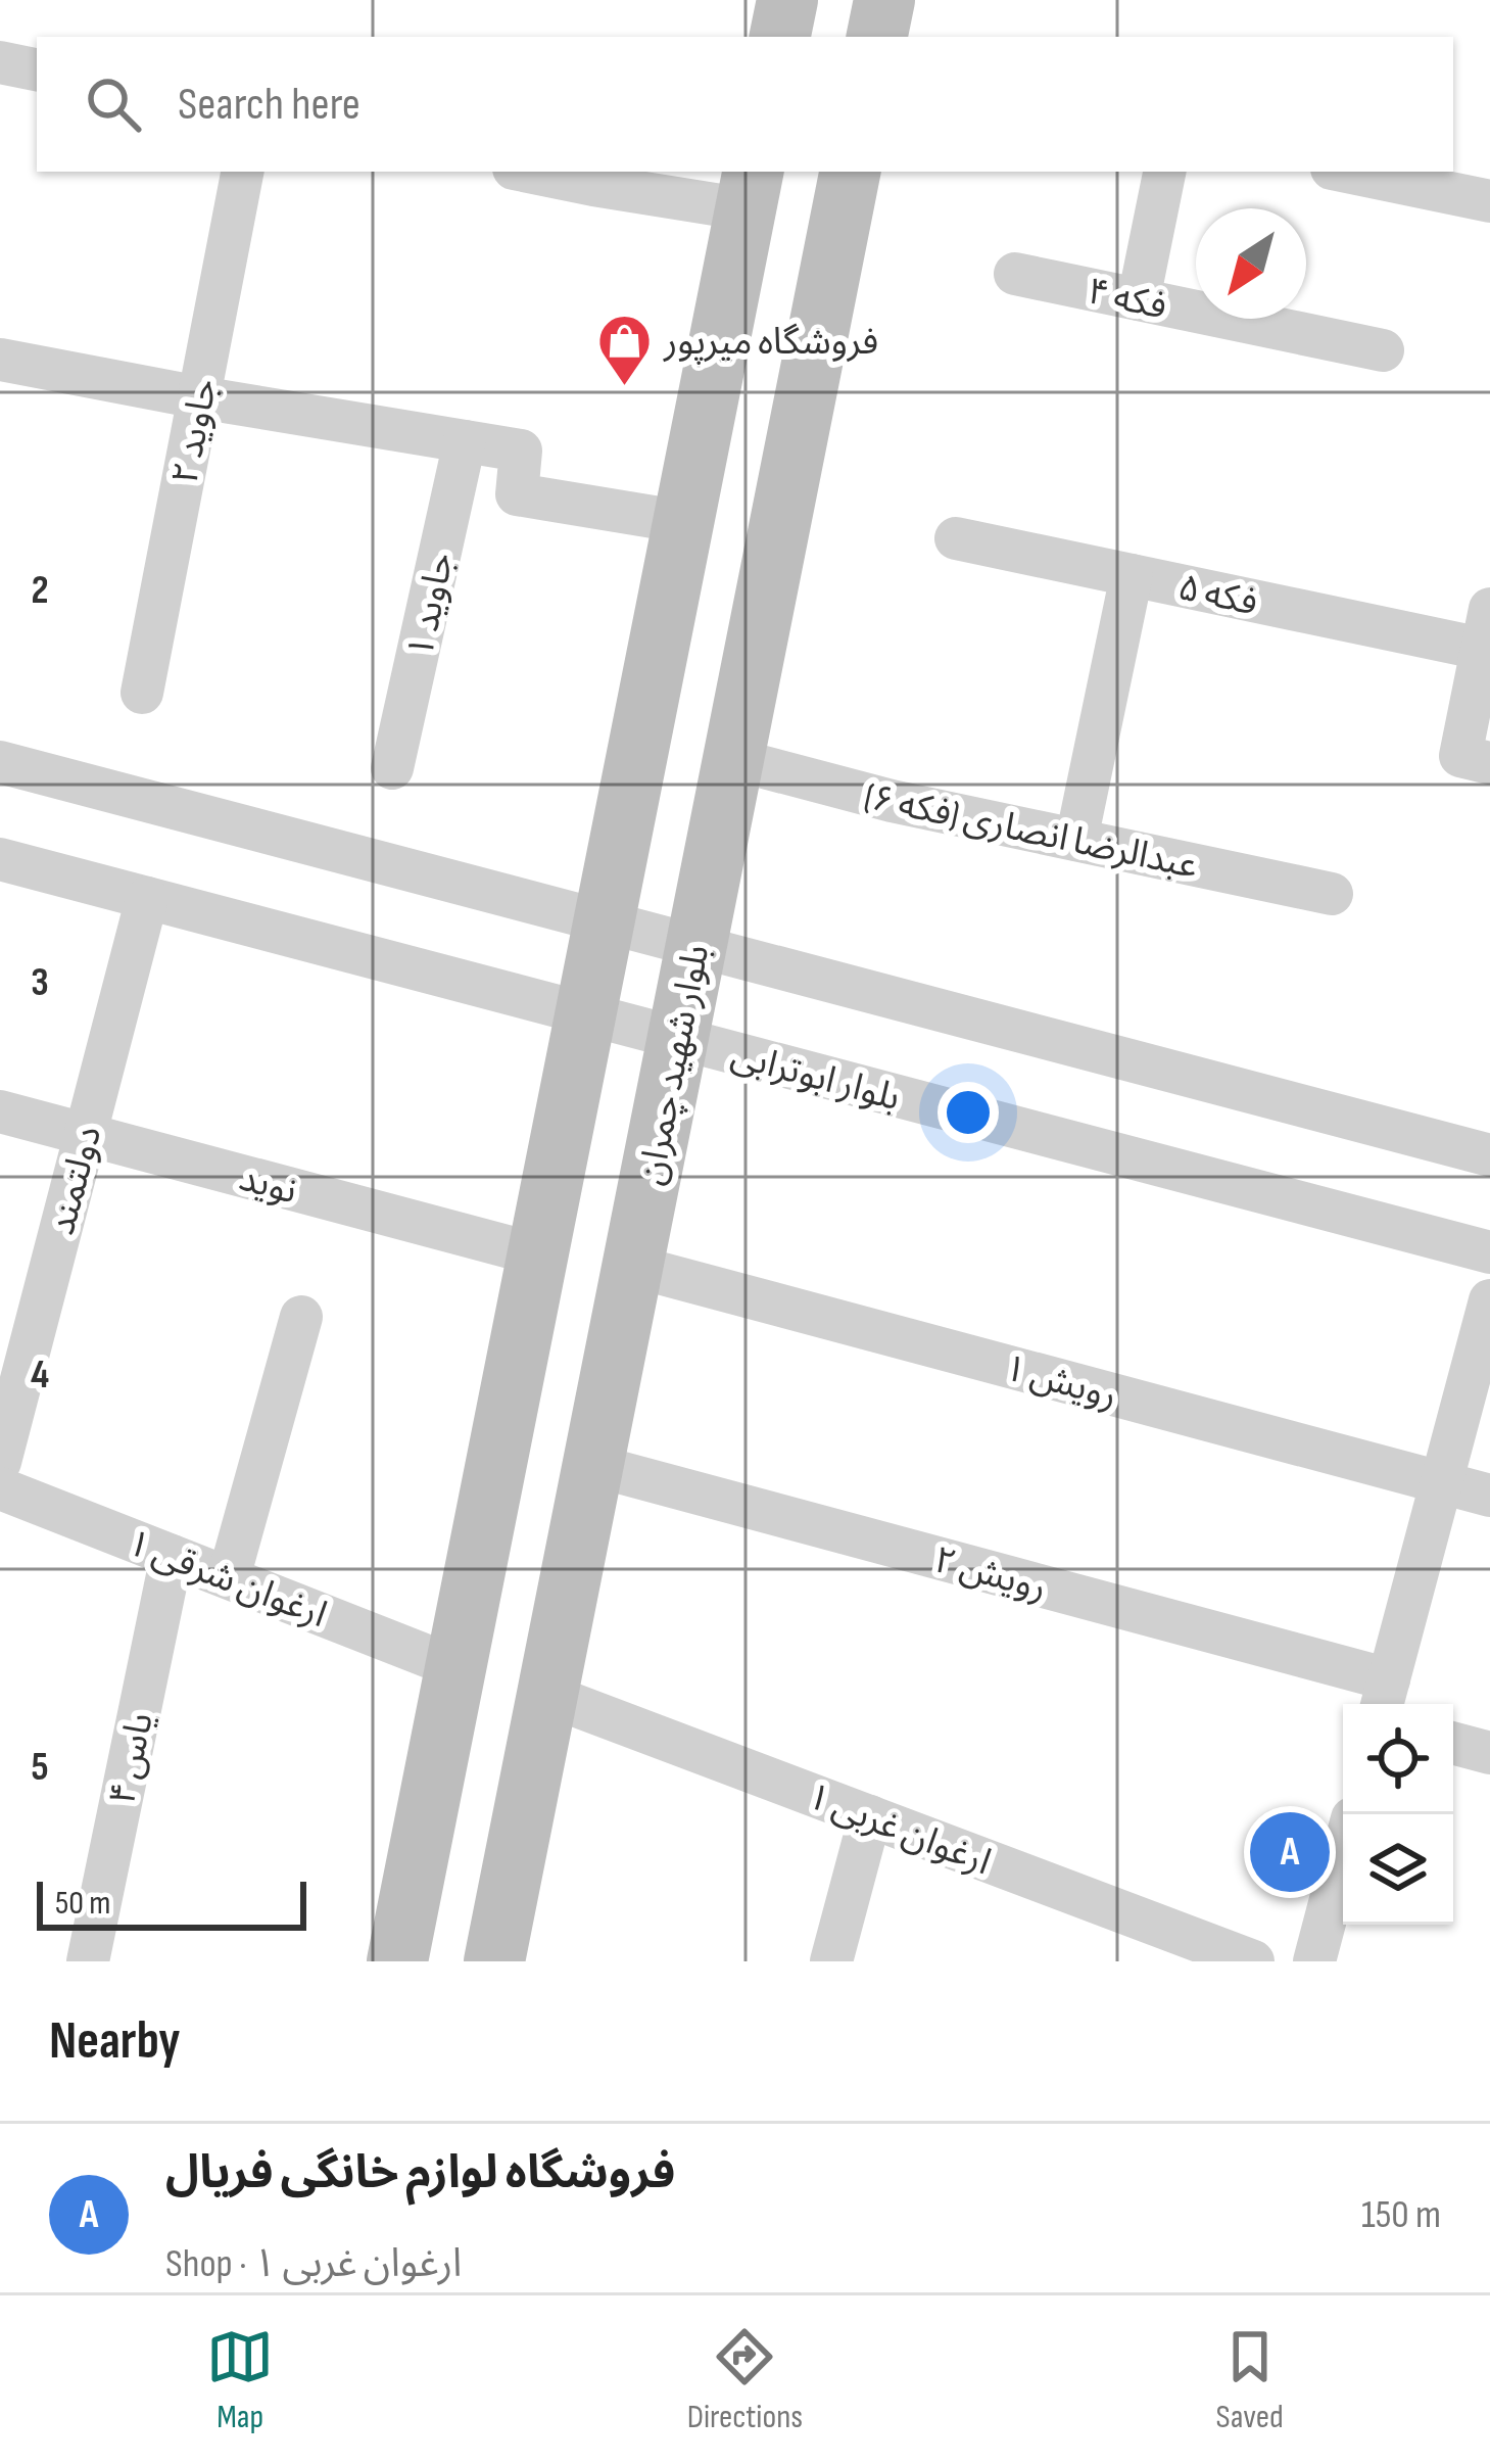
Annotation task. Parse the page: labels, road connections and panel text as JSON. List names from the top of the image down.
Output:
{
  "streets": {
    "main road": ["بلوار شهید چمران"],
    "street": [
      "فکه ۴",
      "جاوید ۲",
      "فکه ۵",
      "جاوید ۱",
      "عبدالرضا انصاری (فکه ۶)",
      "بلوار ابوترابی",
      "دولتمند",
      "نوید",
      "رویش ۱",
      "رویش ۲",
      "ارغوان شرقی ۱",
      "یاس ۴",
      "ارغوان غربی ۱"
    ]
  },
  "crossings": [
    ["عبدالرضا انصاری (فکه ۶)", "بلوار شهید چمران"],
    ["بلوار شهید چمران", "بلوار ابوترابی"],
    ["بلوار شهید چمران", "رویش ۱"],
    ["بلوار شهید چمران", "رویش ۲"],
    ["بلوار شهید چمران", "ارغوان غربی ۱"],
    ["بلوار ابوترابی", "دولتمند"],
    ["دولتمند", "نوید"],
    ["ارغوان شرقی ۱", "یاس ۴"]
  ],
  "places": {
    "shop": ["فروشگاه میرپور"]
  },
  "scale_bar": "50 m",
  "north": "bottom left",
  "page": {
    "search": "Search here",
    "pins": "A",
    "scale": "50 m",
    "heading": "Nearby",
    "list": [
      {
        "mark": "A",
        "name": "فروشگاه لوازم خانگی فریال",
        "note": "Shop · ارغوان غربی ۱",
        "value": "150 m"
      }
    ],
    "nav": ["Map", "Directions", "Saved"]
  },
  "grid": {
    "rows": [
      "2",
      "3",
      "4",
      "5"
    ]
  }
}
